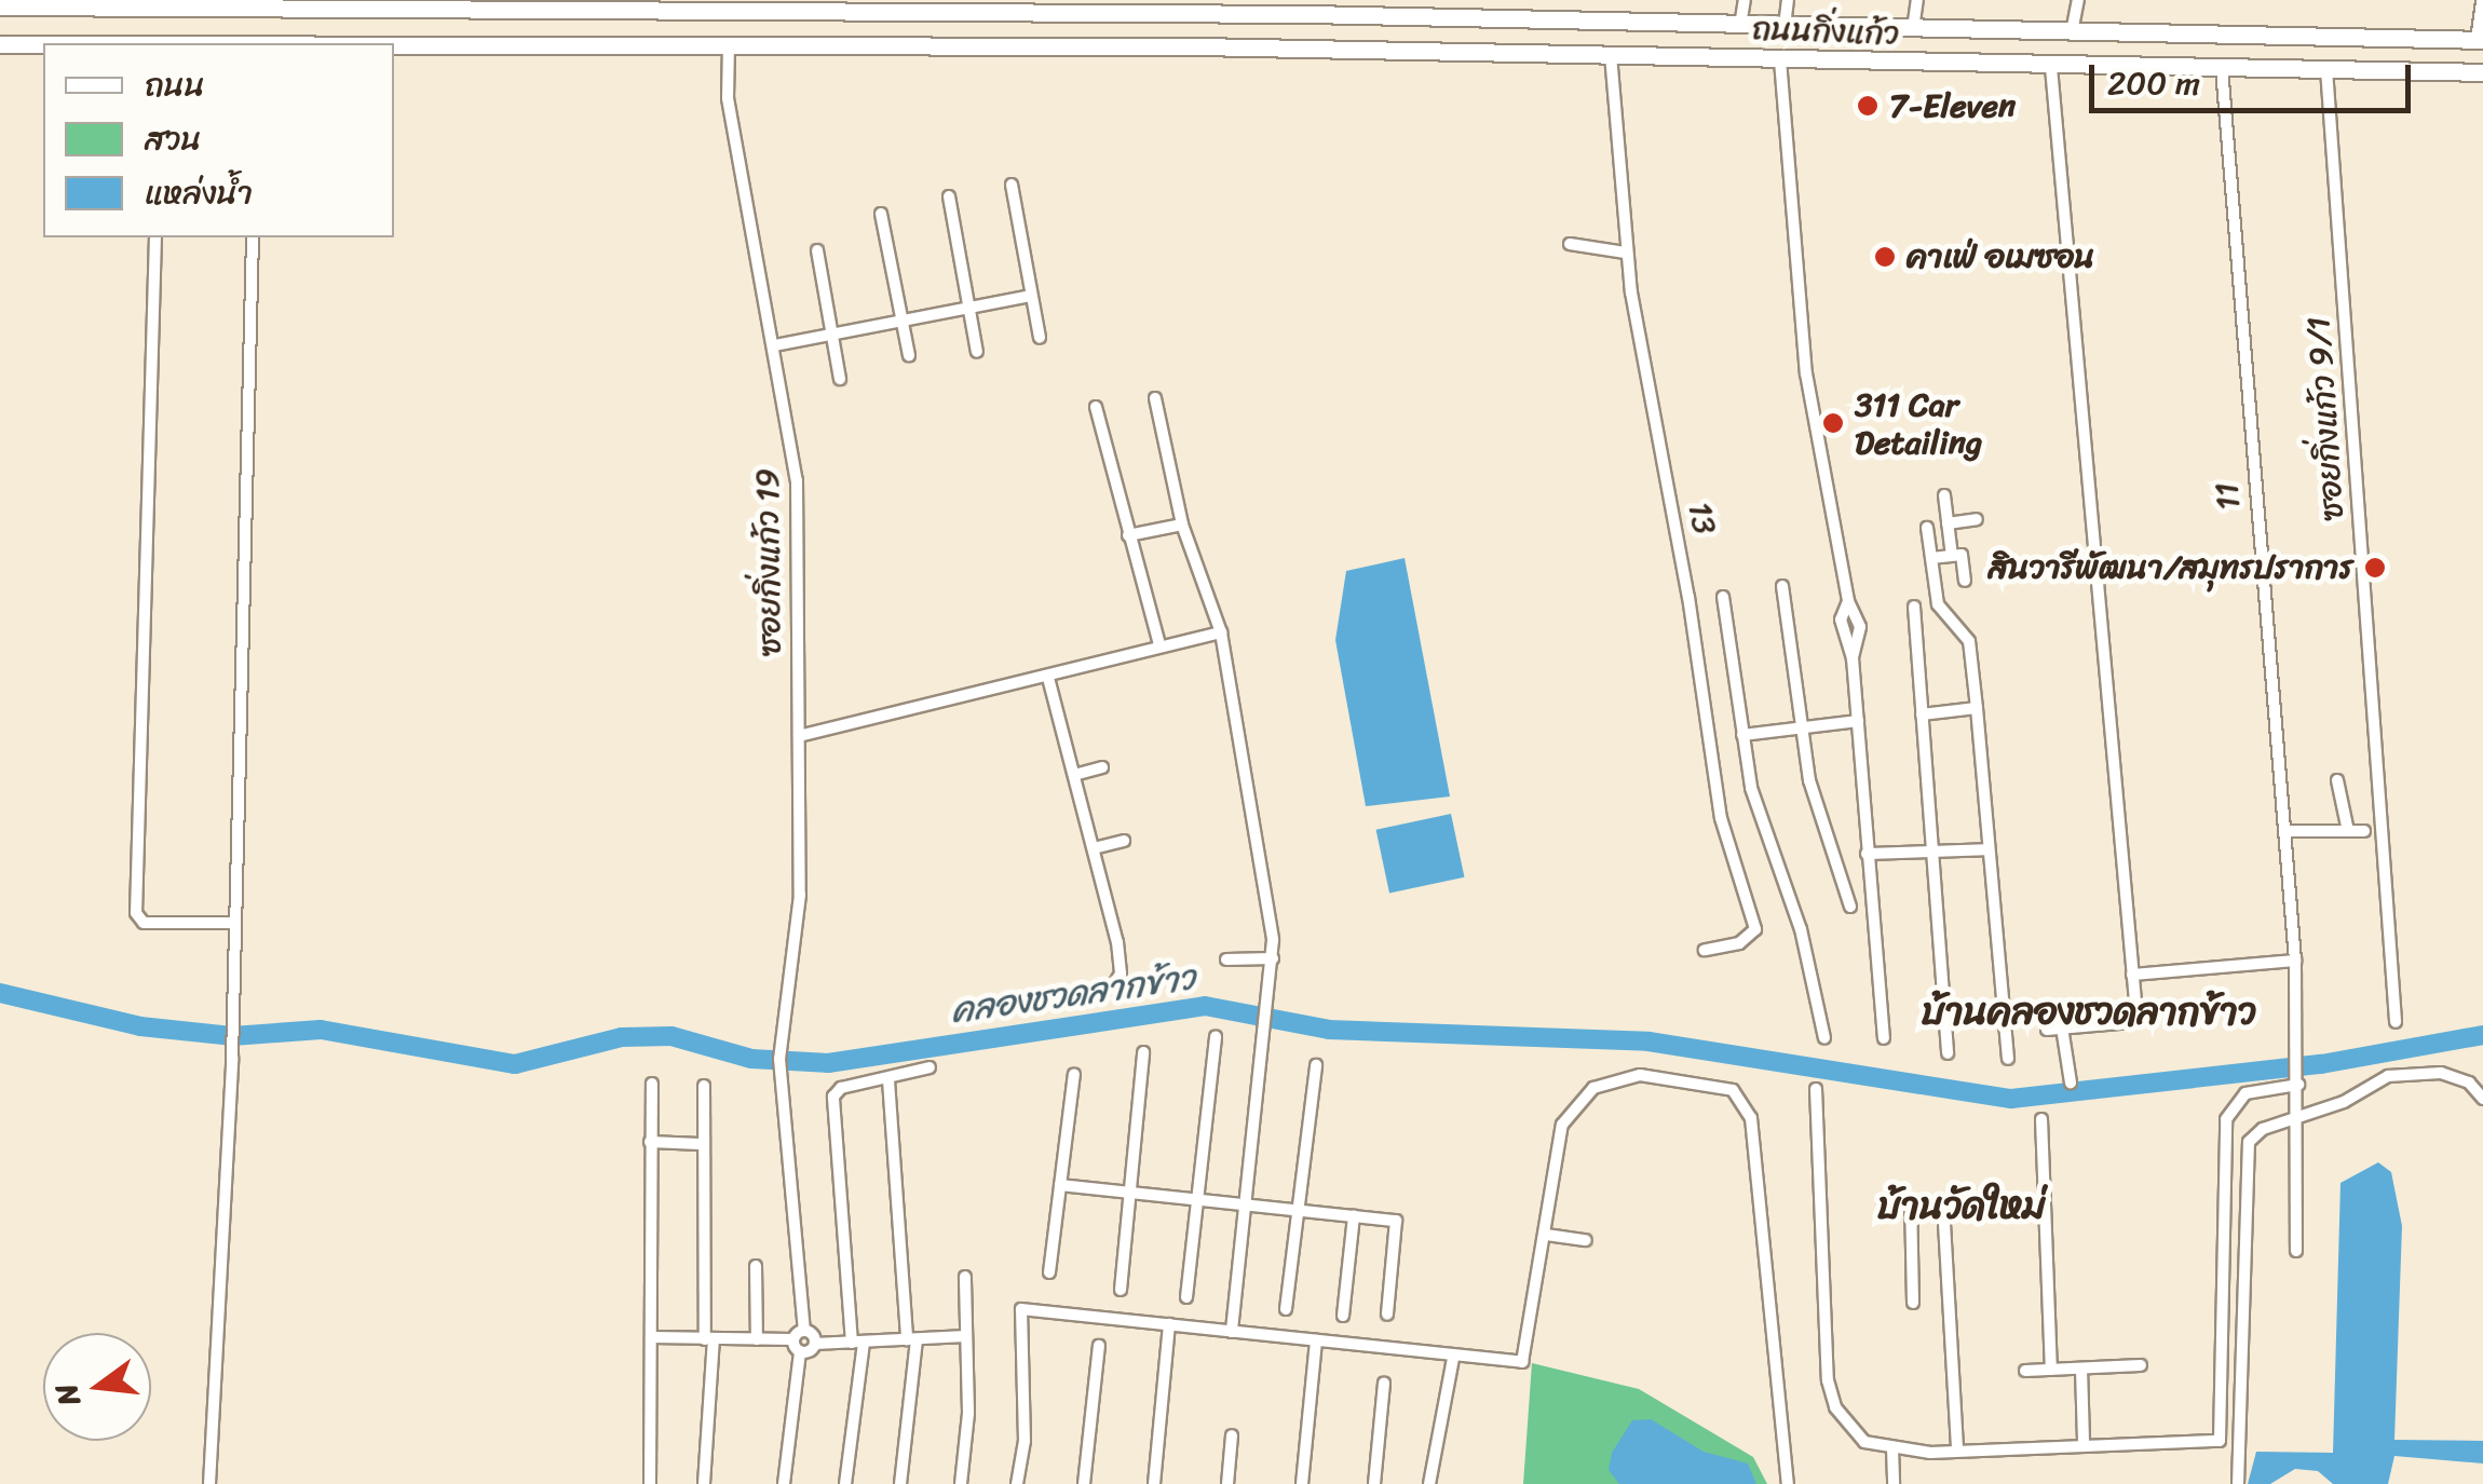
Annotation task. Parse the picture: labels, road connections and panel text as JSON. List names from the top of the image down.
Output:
{
  "streets": {
    "main road": ["ถนนกิ่งแก้ว"],
    "street": [
      "ซอยกิ่งแก้ว 9/1",
      "11",
      "13",
      "ซอยกิ่งแก้ว 19"
    ]
  },
  "crossings": [
    ["ถนนกิ่งแก้ว", "ซอยกิ่งแก้ว 9/1"],
    ["ถนนกิ่งแก้ว", "11"],
    ["ถนนกิ่งแก้ว", "13"],
    ["ถนนกิ่งแก้ว", "ซอยกิ่งแก้ว 19"]
  ],
  "districts": ["บ้านคลองชวดลากข้าว", "บ้านวัดใหม่"],
  "water": ["คลองชวดลากข้าว"],
  "places": [
    "7-Eleven",
    "คาเฟ่ อเมซอน",
    "311 Car Detailing",
    "สินวารีพัฒนา/สมุทรปราการ"
  ],
  "legend": ["ถนน", "สวน", "แหล่งน้ำ"],
  "scale_bar": "200 m",
  "north": "left"
}
